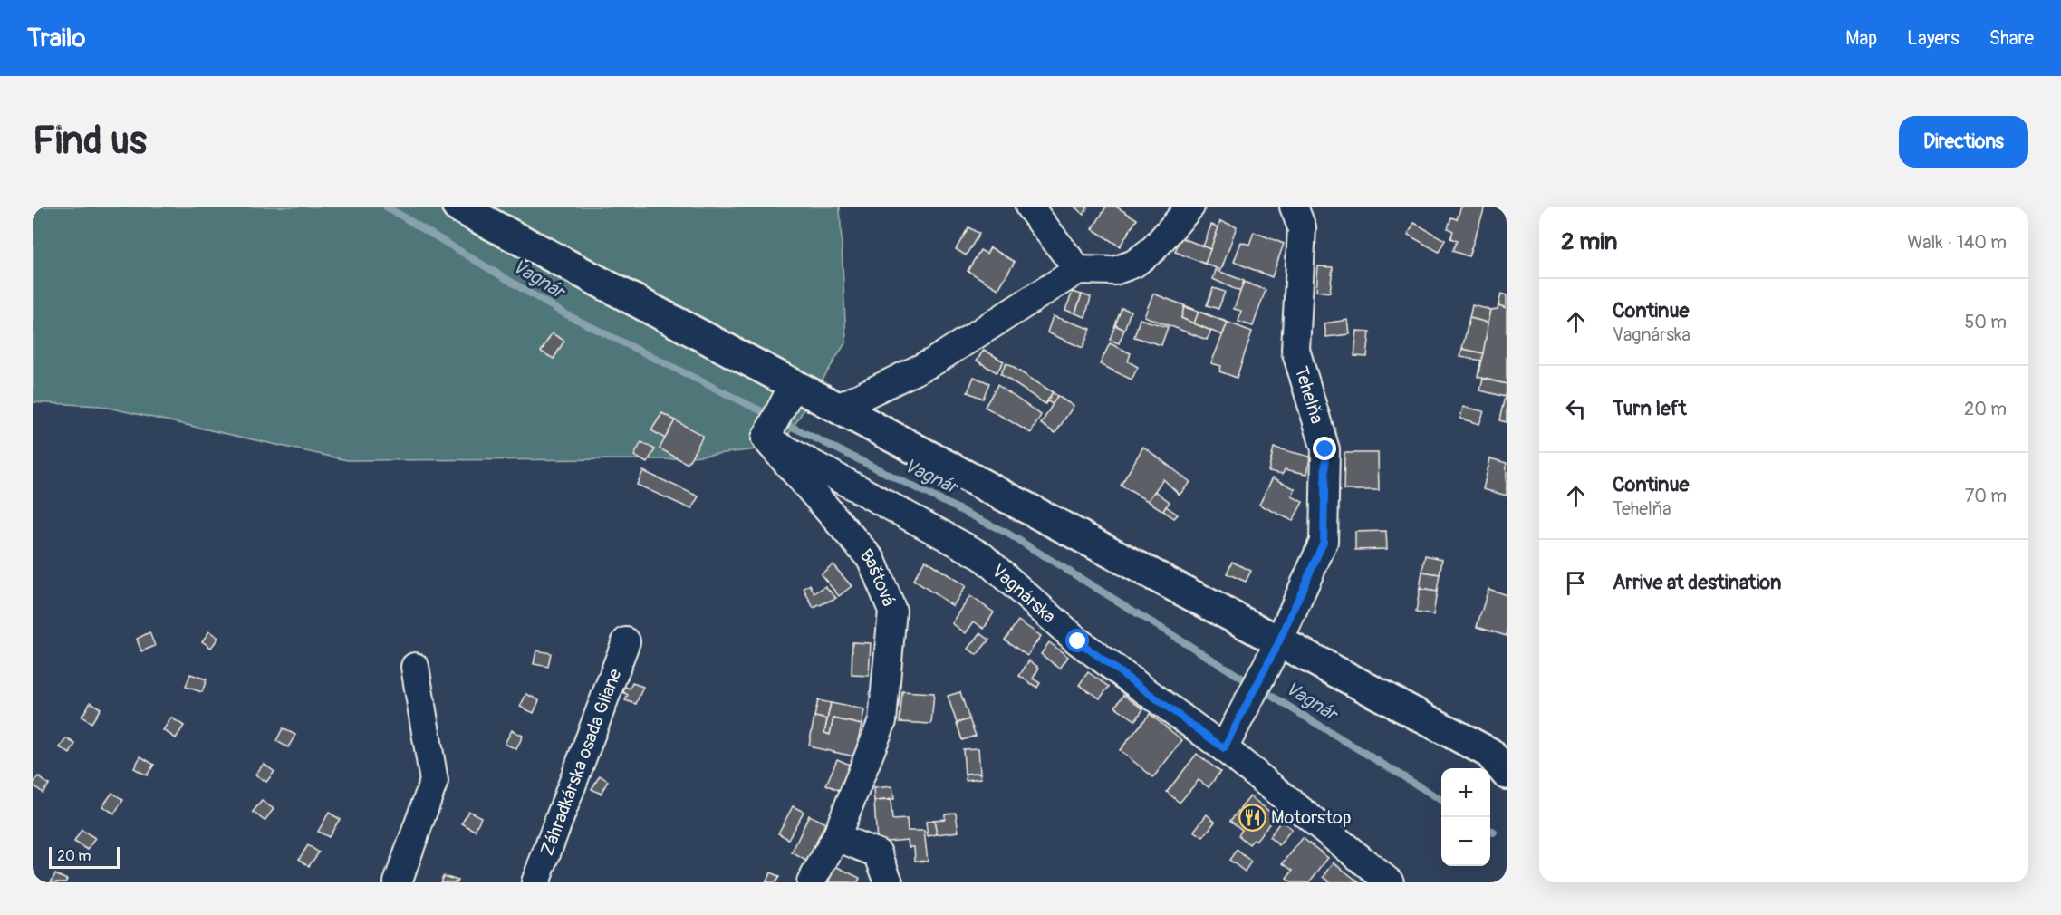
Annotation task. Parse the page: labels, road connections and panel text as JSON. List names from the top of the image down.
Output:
{
  "streets": {
    "street": [
      "Tehelňa",
      "Baštová",
      "Vagnárska",
      "Záhradkárska osada Gliane"
    ]
  },
  "crossings": [
    ["Tehelňa", "Vagnárska"],
    ["Baštová", "Vagnárska"]
  ],
  "water": ["Vagnár"],
  "places": {
    "restaurant": ["Motorstop"]
  },
  "scale_bar": "20 m",
  "page": {
    "header": "Trailo",
    "nav": ["Map", "Layers", "Share"],
    "buttons": "Directions",
    "title": "Find us",
    "heading": ["2 min", "Walk · 140 m"],
    "list": [
      ["Continue", "Vagnárska", "50 m"],
      ["Turn left", "20 m"],
      ["Continue", "Tehelňa", "70 m"],
      "Arrive at destination"
    ],
    "map_buttons": ["+", "−"],
    "scale": "20 m"
  }
}
